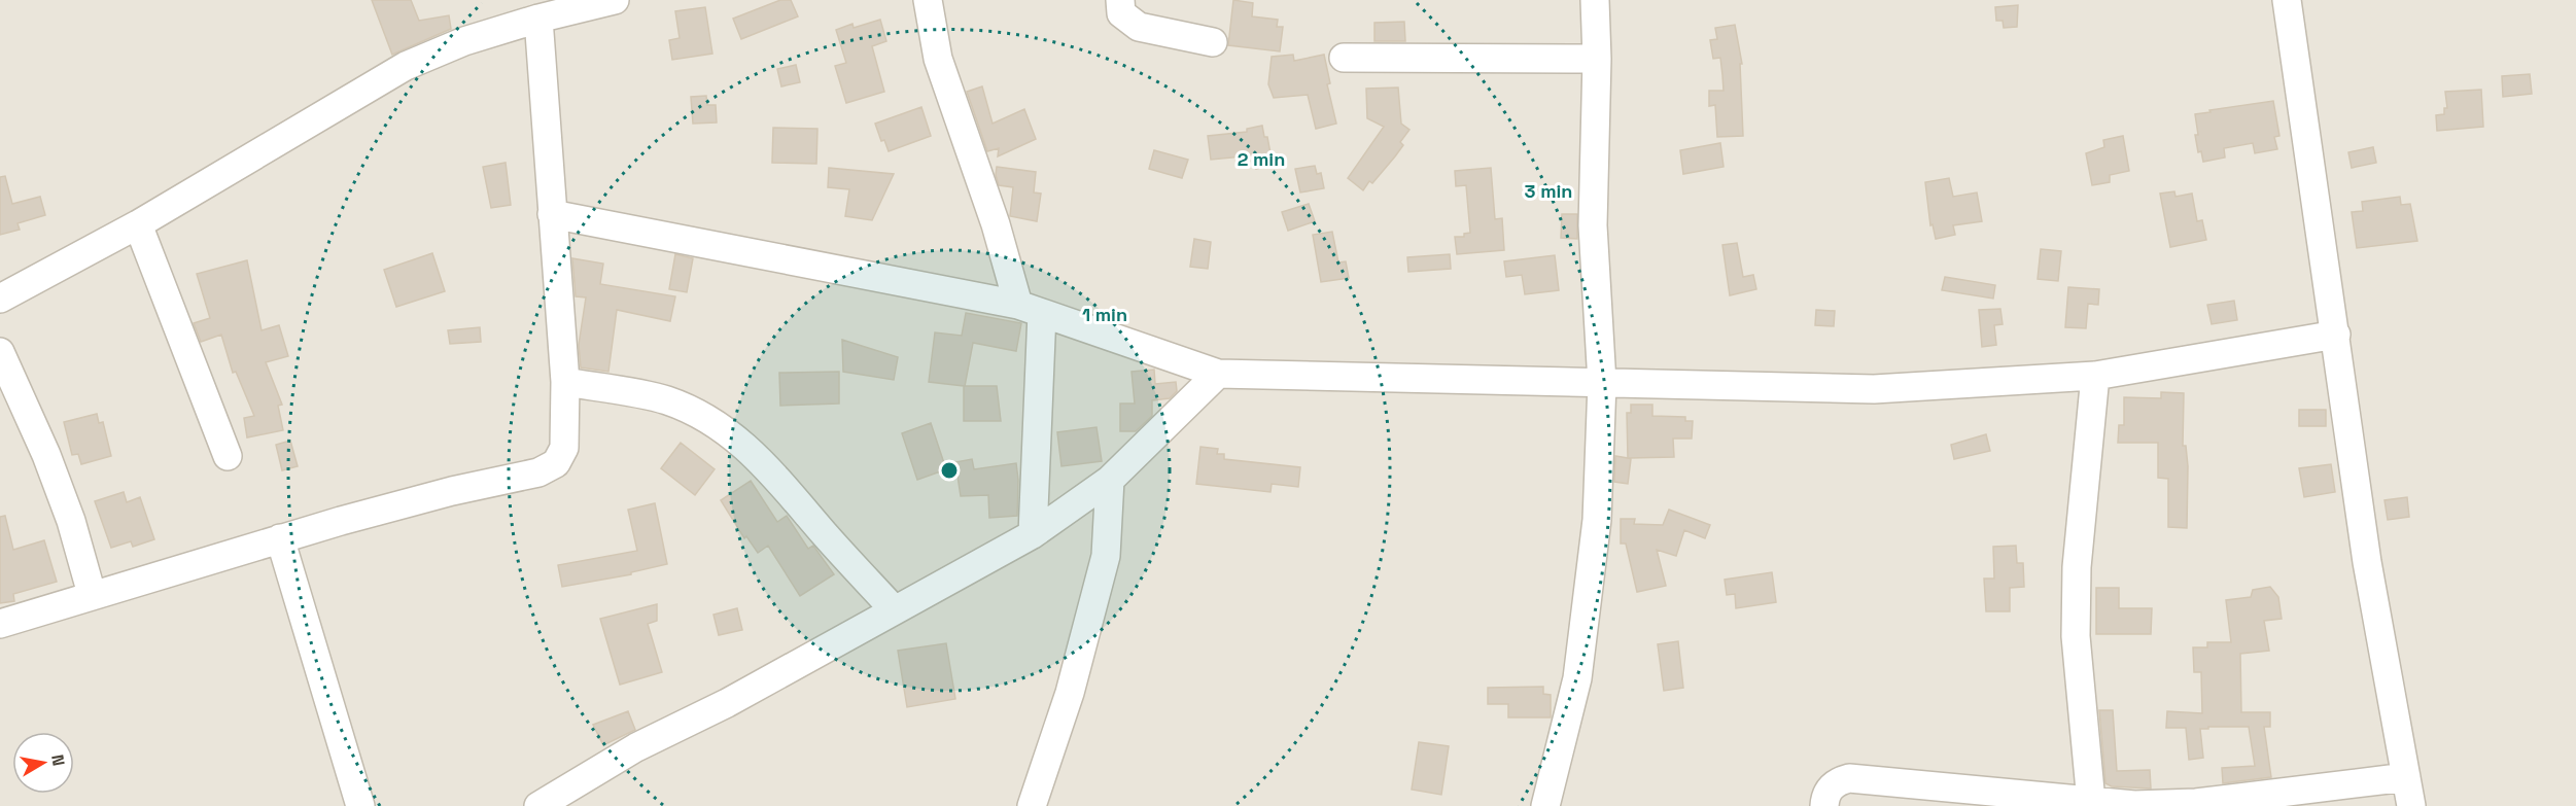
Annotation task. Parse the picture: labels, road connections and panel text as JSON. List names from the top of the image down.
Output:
{
  "north": "right",
  "rings": ["2 min", "3 min", "1 min"]
}
